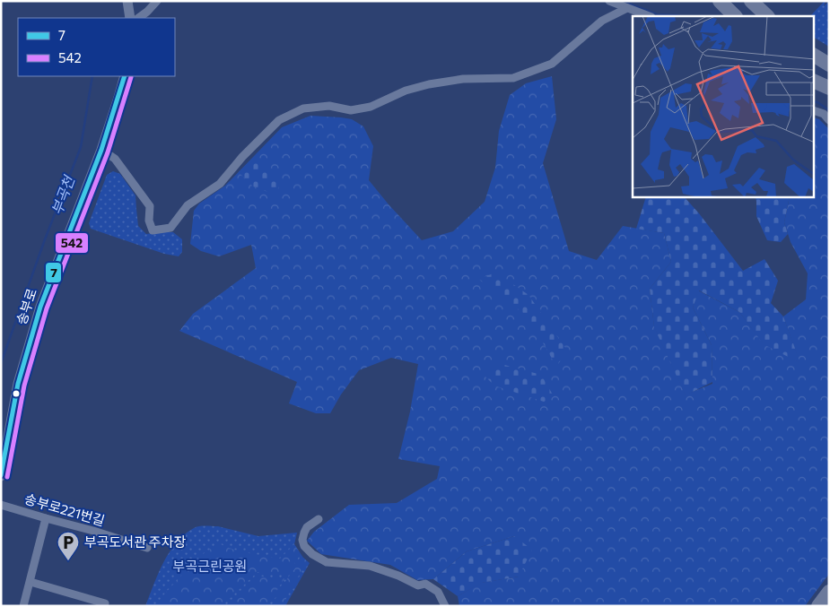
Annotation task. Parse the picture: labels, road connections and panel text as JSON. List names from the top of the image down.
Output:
{
  "streets": {
    "street": ["송부로", "송부로221번길"]
  },
  "water": ["부곡천"],
  "parks": ["부곡근린공원"],
  "places": {
    "parking": ["부곡도서관 주차장"]
  },
  "lines": ["transit line 7", "transit line 542"],
  "legend": ["7", "542"]
}
